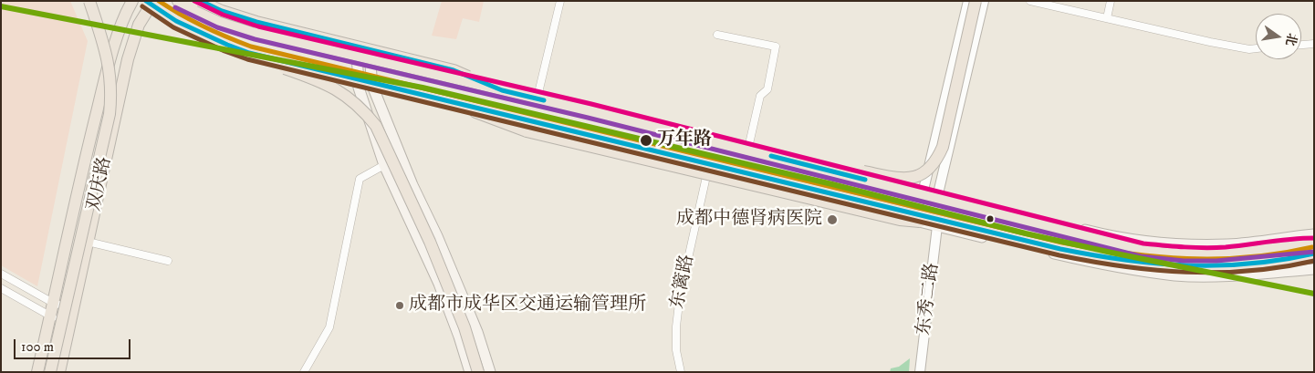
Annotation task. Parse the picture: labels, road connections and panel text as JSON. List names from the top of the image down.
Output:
{
  "streets": {
    "main road": ["双庆路"],
    "street": ["东篱路", "东秀二路"]
  },
  "places": ["万年路", "成都中德肾病医院", "成都市成华区交通运输管理所"],
  "scale_bar": "100 m",
  "north": "right"
}
